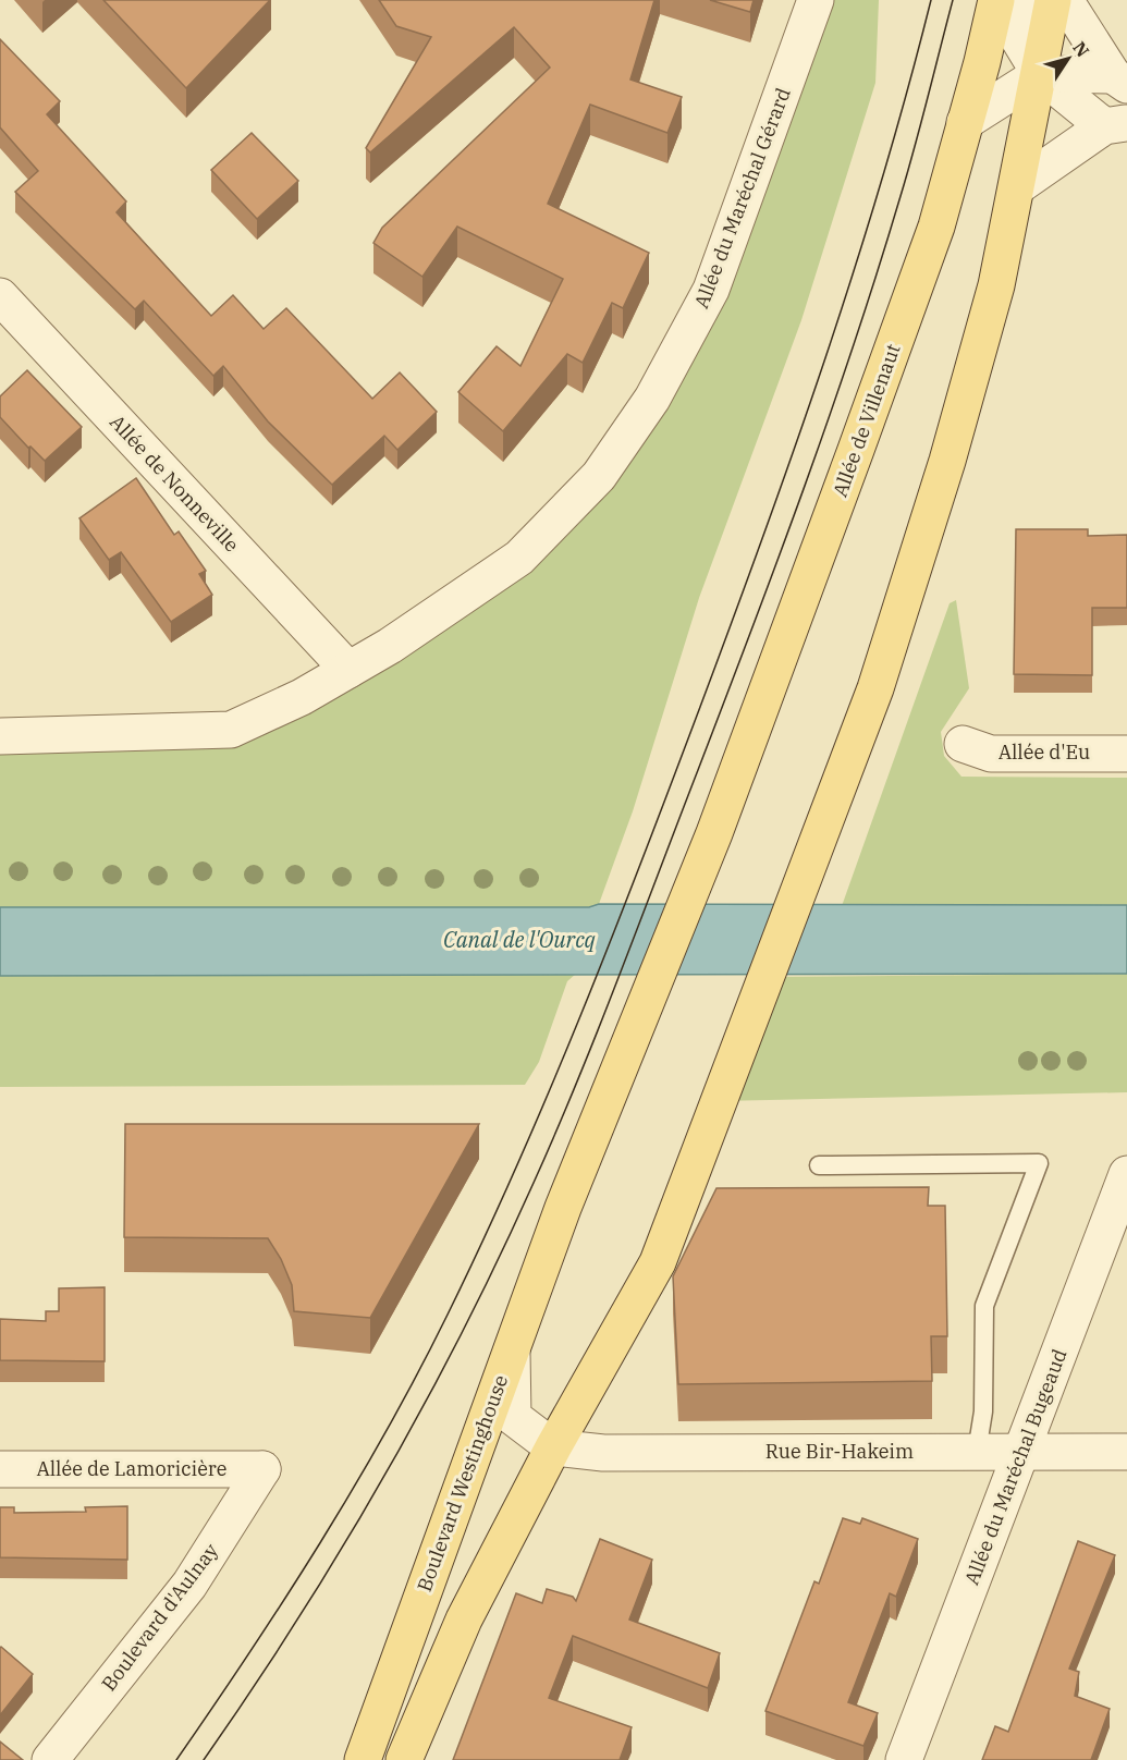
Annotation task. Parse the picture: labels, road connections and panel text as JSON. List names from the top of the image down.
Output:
{
  "streets": {
    "main road": ["Allée de Villenaut", "Boulevard Westinghouse"],
    "street": [
      "Allée du Maréchal Gérard",
      "Allée de Nonneville",
      "Allée d'Eu",
      "Rue Bir-Hakeim",
      "Allée du Maréchal Bugeaud",
      "Allée de Lamoricière",
      "Boulevard d'Aulnay"
    ]
  },
  "crossings": [
    ["Allée du Maréchal Gérard", "Allée de Nonneville"],
    ["Allée de Villenaut", "Boulevard Westinghouse"],
    ["Rue Bir-Hakeim", "Allée du Maréchal Bugeaud"],
    ["Allée de Lamoricière", "Boulevard d'Aulnay"]
  ],
  "water": ["Canal de l'Ourcq"],
  "north": "top right"
}
